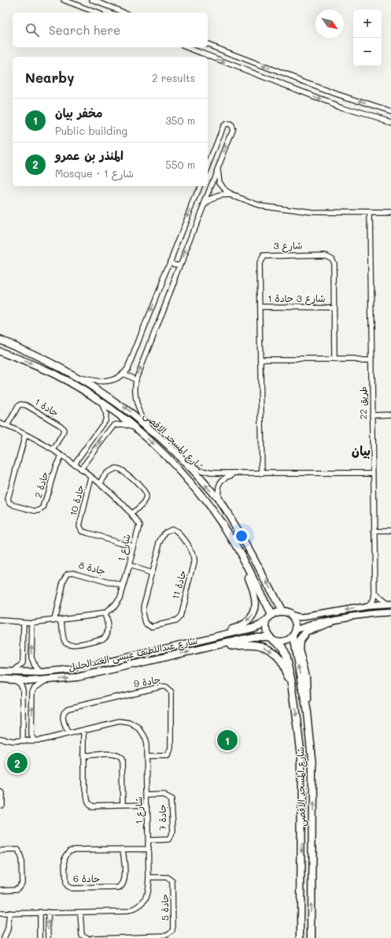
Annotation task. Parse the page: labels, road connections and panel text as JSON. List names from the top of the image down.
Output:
{
  "streets": {
    "main road": ["شارع المسجد الاقصى", "شارع عبداللطيف عيسى العبدالجليل"],
    "street": [
      "شارع 3",
      "شارع 3 جادة 1",
      "طريق 22",
      "جادة 1",
      "جادة 2",
      "جادة 10",
      "شارع 1",
      "جادة 8",
      "جادة 11",
      "جادة 9",
      "جادة 7",
      "جادة 6",
      "جادة 5"
    ]
  },
  "crossings": [
    ["شارع 3", "شارع 3 جادة 1"],
    ["جادة 1", "شارع 1"],
    ["شارع المسجد الاقصى", "شارع عبداللطيف عيسى العبدالجليل"],
    ["جادة 2", "شارع 1"],
    ["جادة 10", "شارع 1"],
    ["شارع 1", "جادة 8"],
    ["شارع 1", "جادة 9"],
    ["شارع 1", "جادة 7"],
    ["شارع 1", "جادة 6"],
    ["شارع 1", "جادة 5"]
  ],
  "districts": ["بيان"],
  "north": "bottom right",
  "page": {
    "map_buttons": ["+", "−"],
    "search": "Search here",
    "heading": ["Nearby", "2 results"],
    "list": [
      {
        "mark": "1",
        "name": "مخفر بيان",
        "note": "Public building",
        "value": "350 m"
      },
      {
        "mark": "2",
        "name": "المنذر بن عمرو",
        "note": "Mosque · شارع 1",
        "value": "550 m"
      }
    ],
    "pins": ["1", "2"]
  }
}
